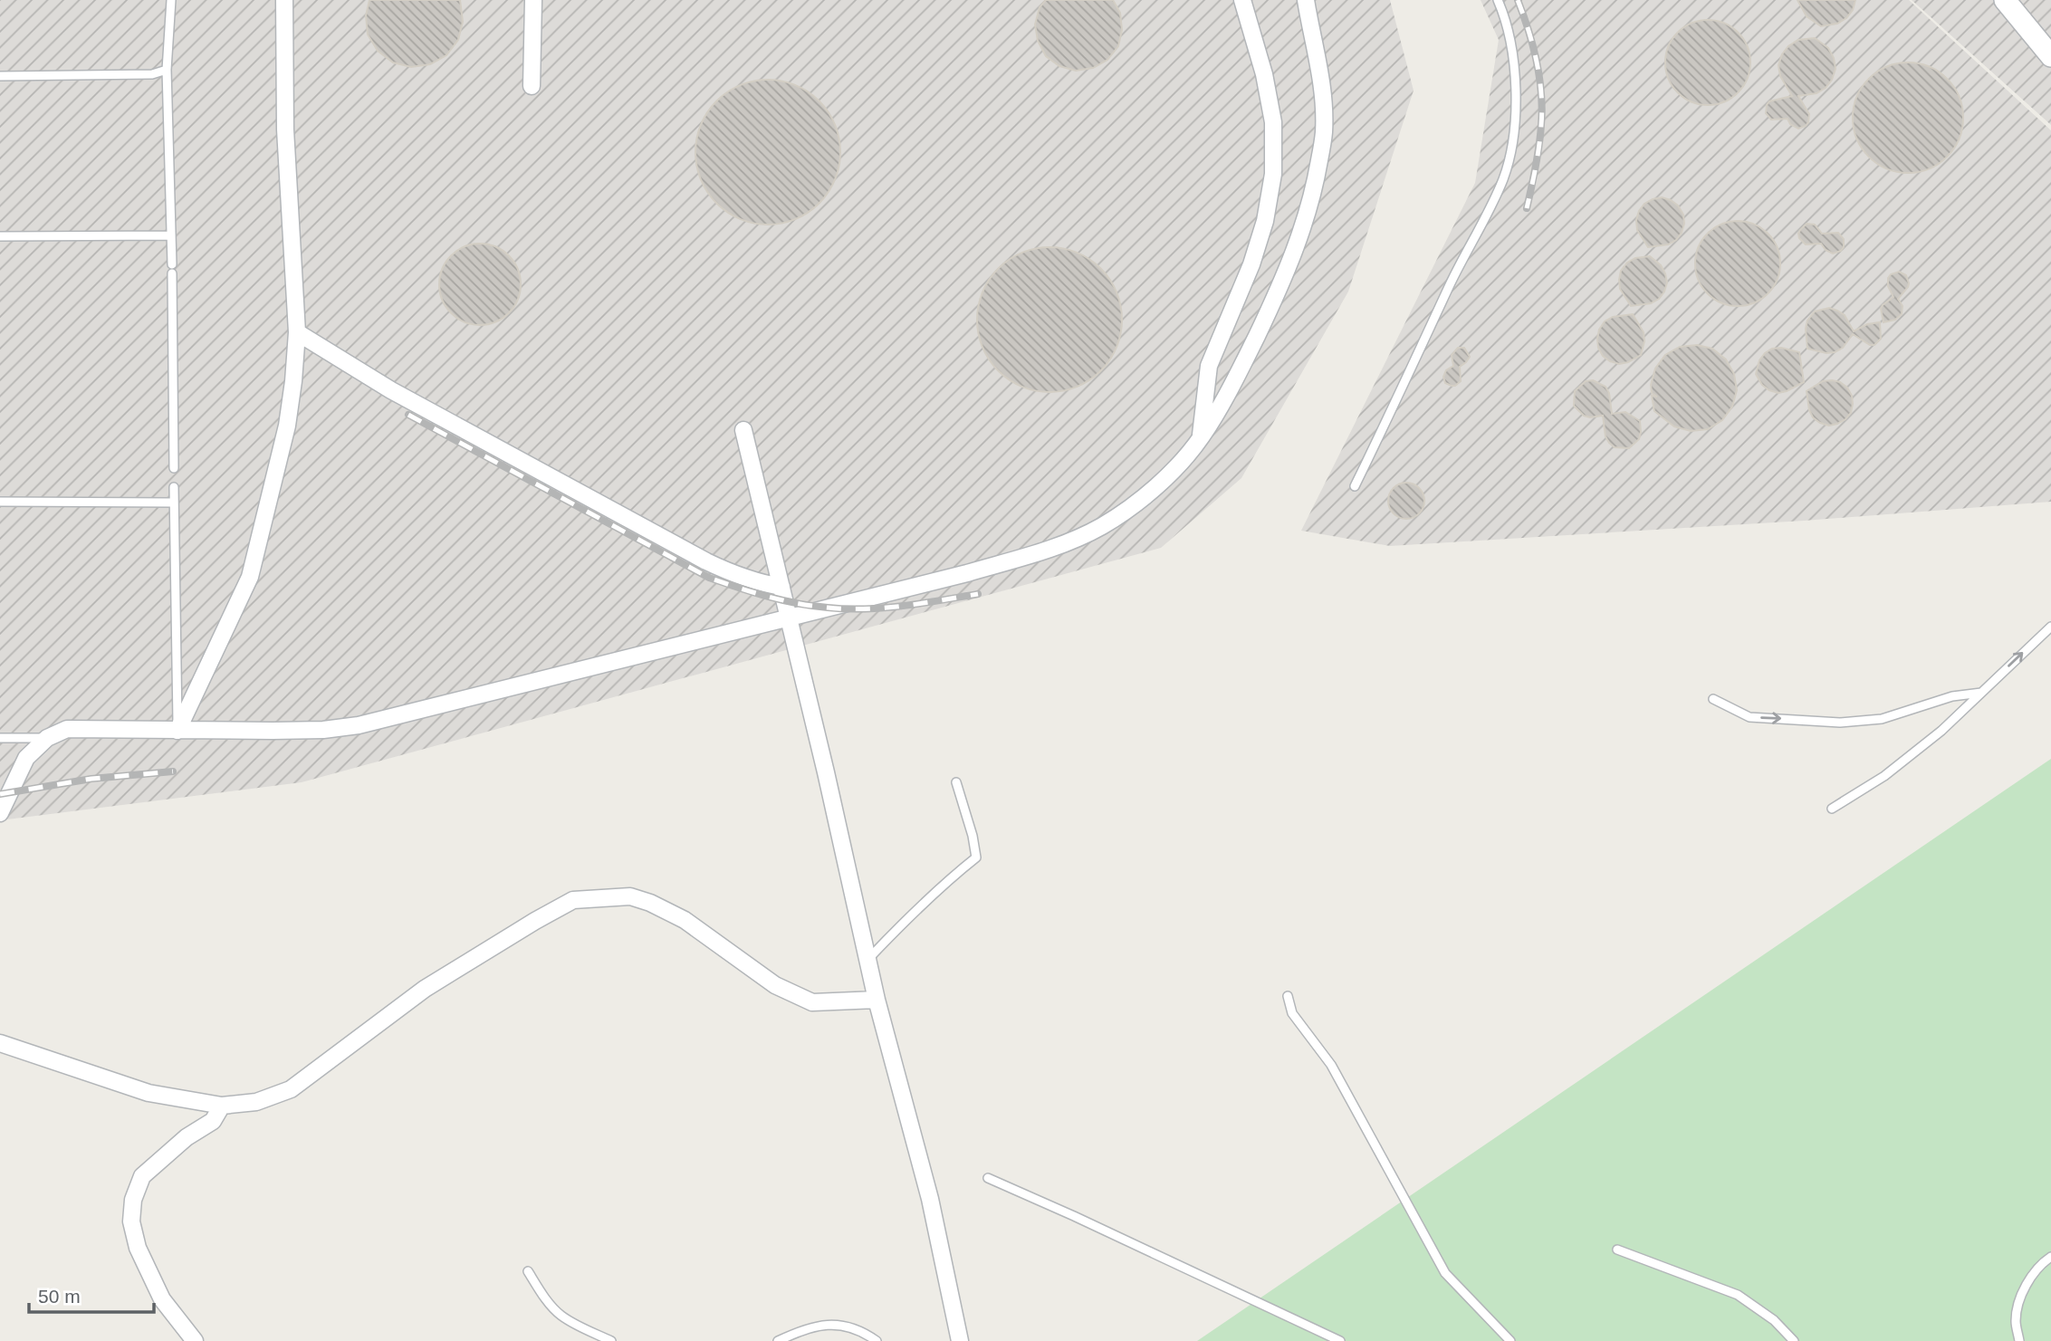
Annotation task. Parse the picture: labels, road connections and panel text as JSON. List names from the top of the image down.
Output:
{
  "scale_bar": "50 m"
}
